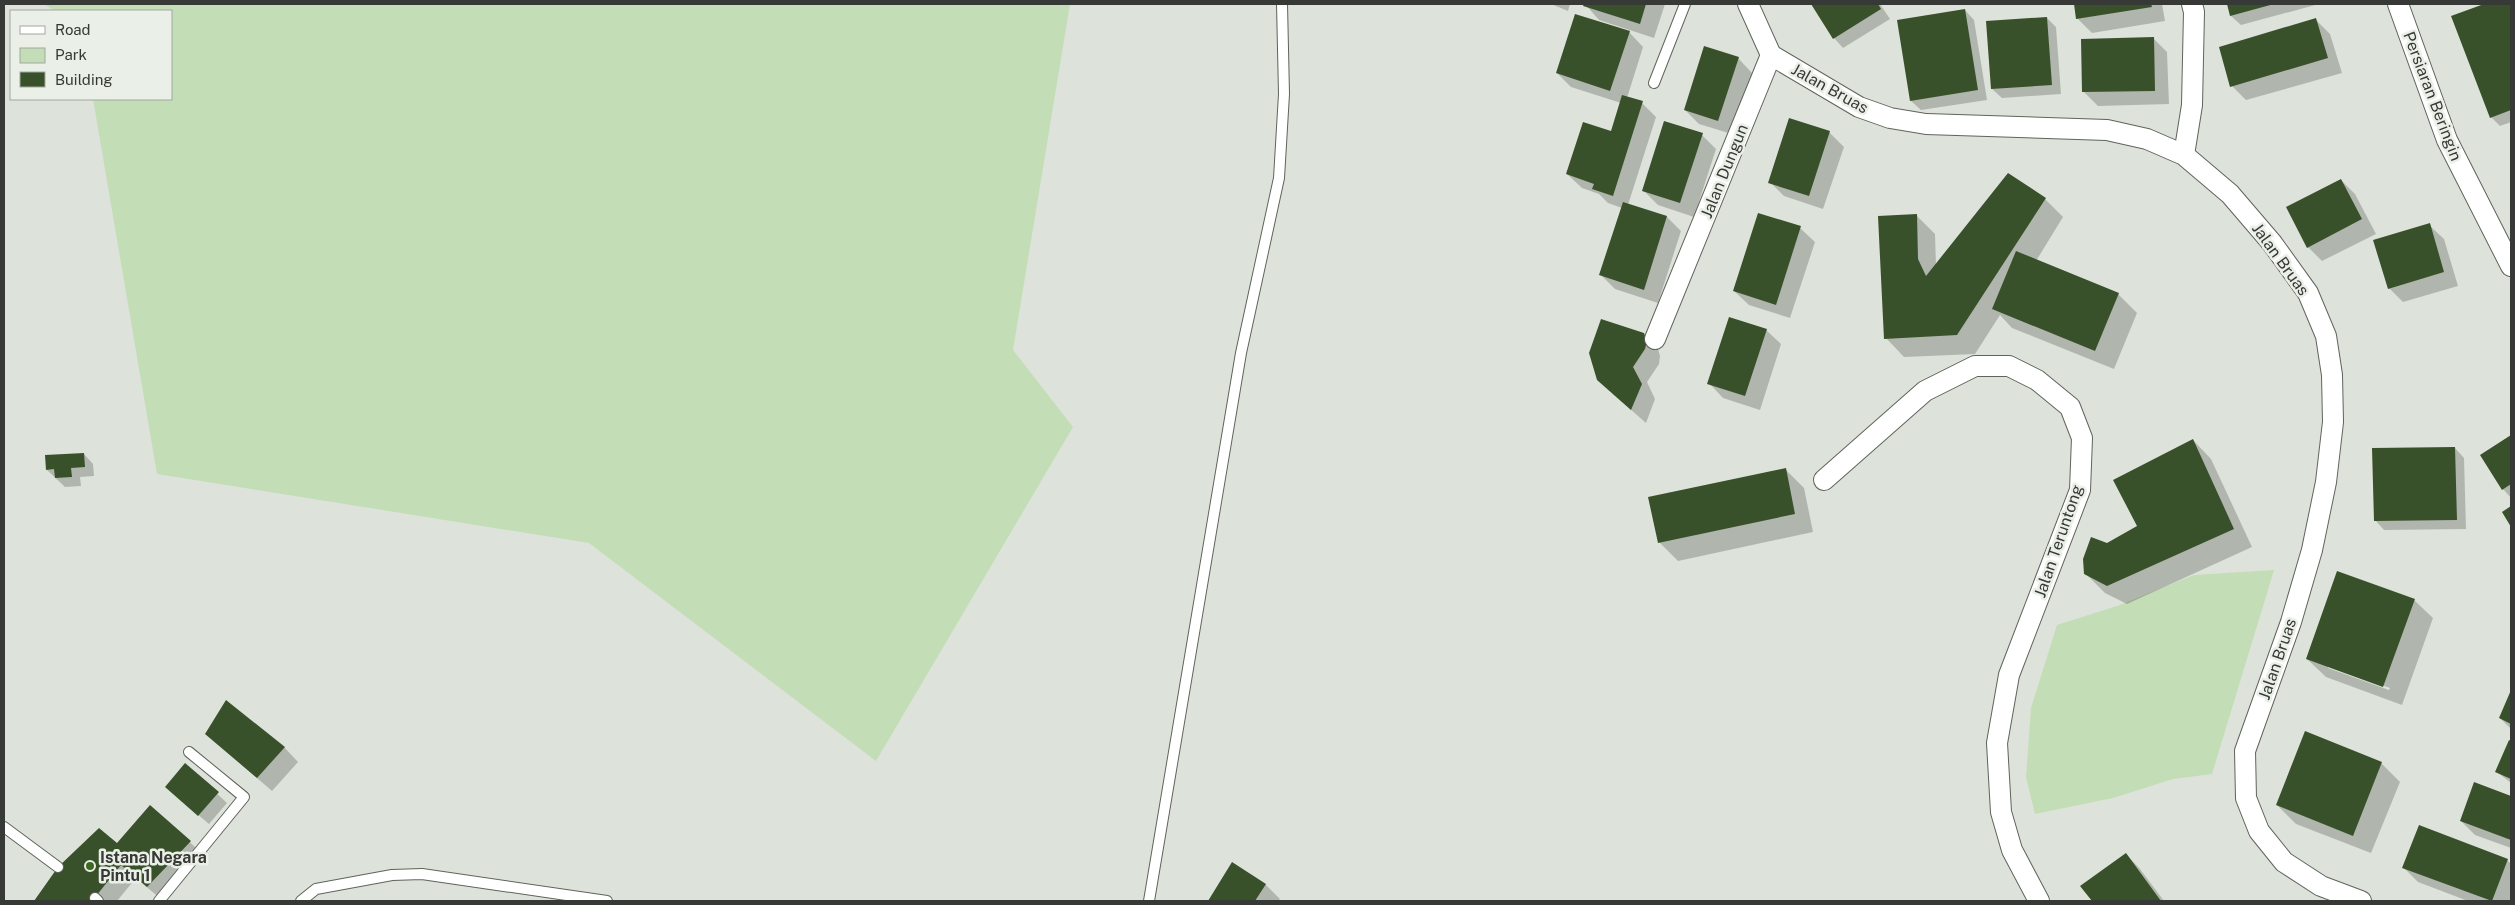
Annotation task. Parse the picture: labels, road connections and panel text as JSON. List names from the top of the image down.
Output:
{
  "streets": {
    "street": [
      "Jalan Bruas",
      "Persiaran Beringin",
      "Jalan Dungun",
      "Jalan Teruntong"
    ]
  },
  "crossings": [
    ["Jalan Bruas", "Jalan Dungun"]
  ],
  "places": ["Istana Negara Pintu 1"],
  "legend": ["Road", "Park", "Building"]
}
